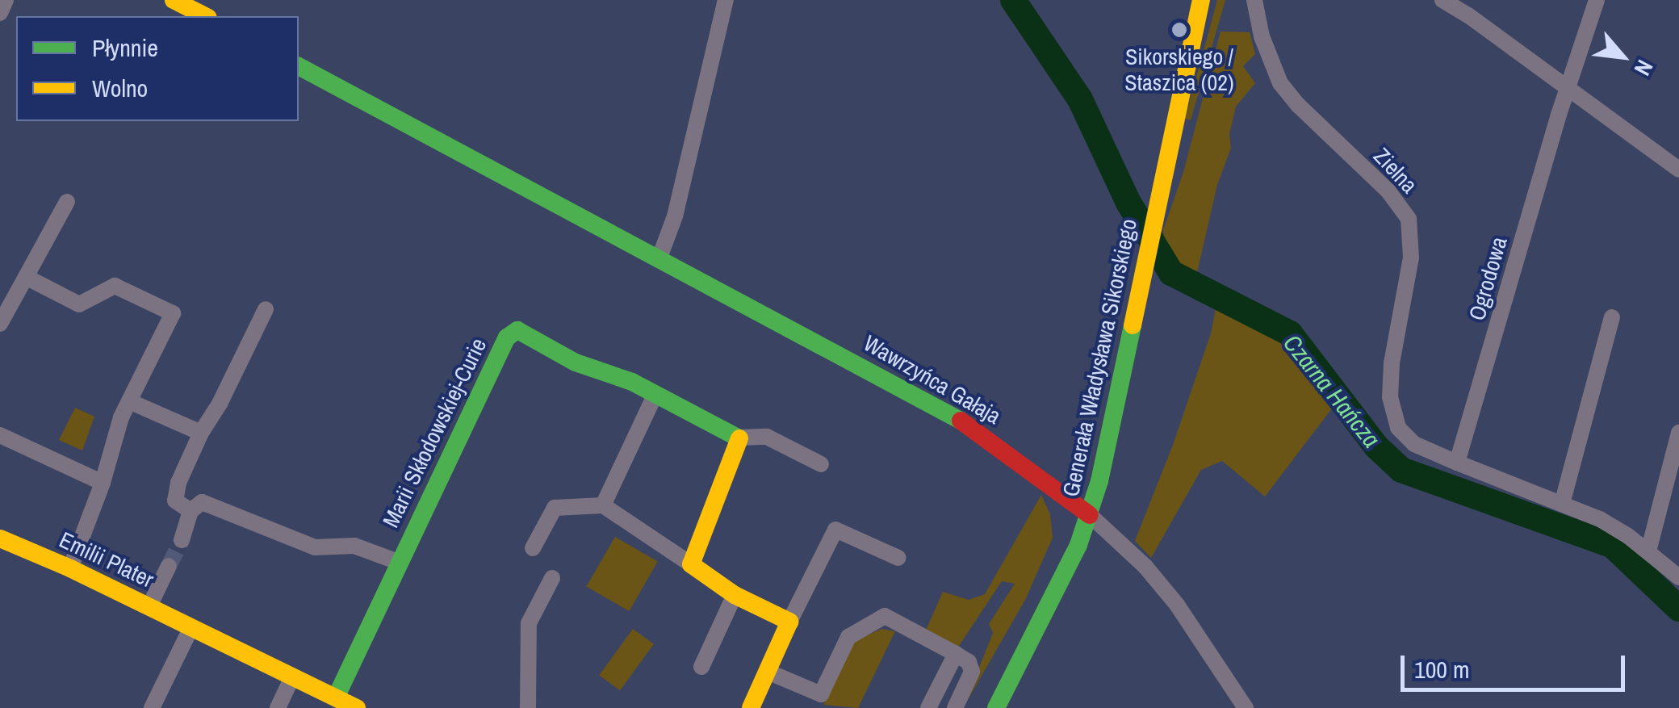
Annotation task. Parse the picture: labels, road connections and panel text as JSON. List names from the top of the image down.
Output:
{
  "streets": {
    "street": [
      "Zielna",
      "Ogrodowa",
      "Generała Władysława Sikorskiego",
      "Wawrzyńca Gałaja",
      "Marii Skłodowskiej-Curie",
      "Emilii Plater"
    ]
  },
  "crossings": [
    ["Zielna", "Ogrodowa"],
    ["Generała Władysława Sikorskiego", "Wawrzyńca Gałaja"],
    ["Marii Skłodowskiej-Curie", "Emilii Plater"]
  ],
  "water": ["Czarna Hańcza"],
  "places": ["Sikorskiego / Staszica (02)"],
  "legend": ["Płynnie", "Wolno"],
  "scale_bar": "100 m",
  "north": "bottom right"
}
